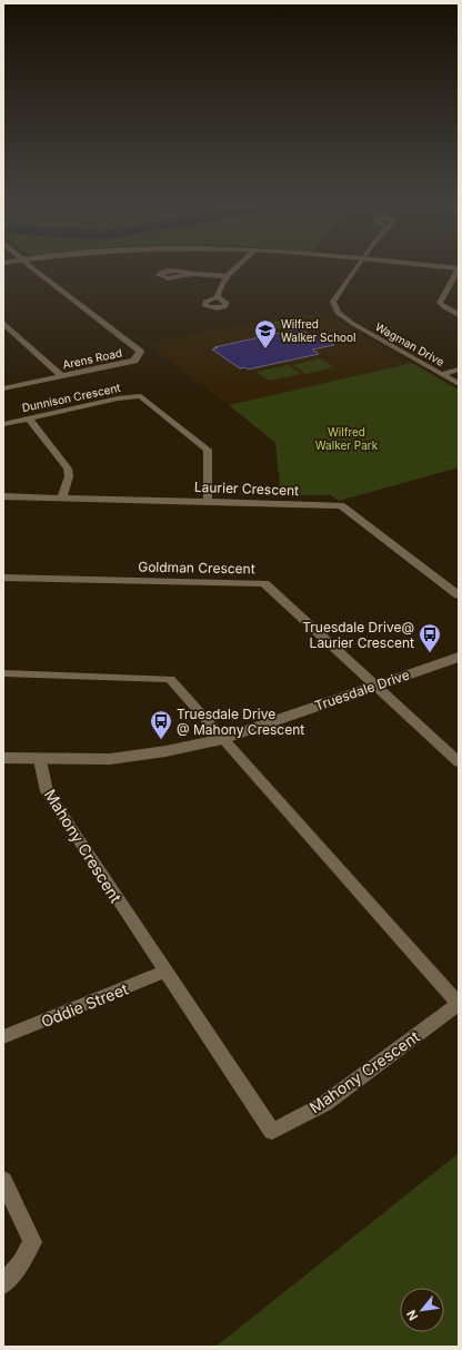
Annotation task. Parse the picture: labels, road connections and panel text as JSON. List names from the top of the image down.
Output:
{
  "streets": {
    "street": [
      "Wagman Drive",
      "Arens Road",
      "Dunnison Crescent",
      "Laurier Crescent",
      "Goldman Crescent",
      "Truesdale Drive",
      "Mahony Crescent",
      "Oddie Street"
    ]
  },
  "crossings": [
    ["Dunnison Crescent", "Laurier Crescent"],
    ["Goldman Crescent", "Truesdale Drive"],
    ["Truesdale Drive", "Mahony Crescent"],
    ["Mahony Crescent", "Oddie Street"]
  ],
  "parks": ["Wilfred Walker Park"],
  "places": {
    "school or university": ["Wilfred Walker School"],
    "bus stop": ["Truesdale Drive@ Laurier Crescent", "Truesdale Drive @ Mahony Crescent"]
  },
  "north": "bottom left"
}
